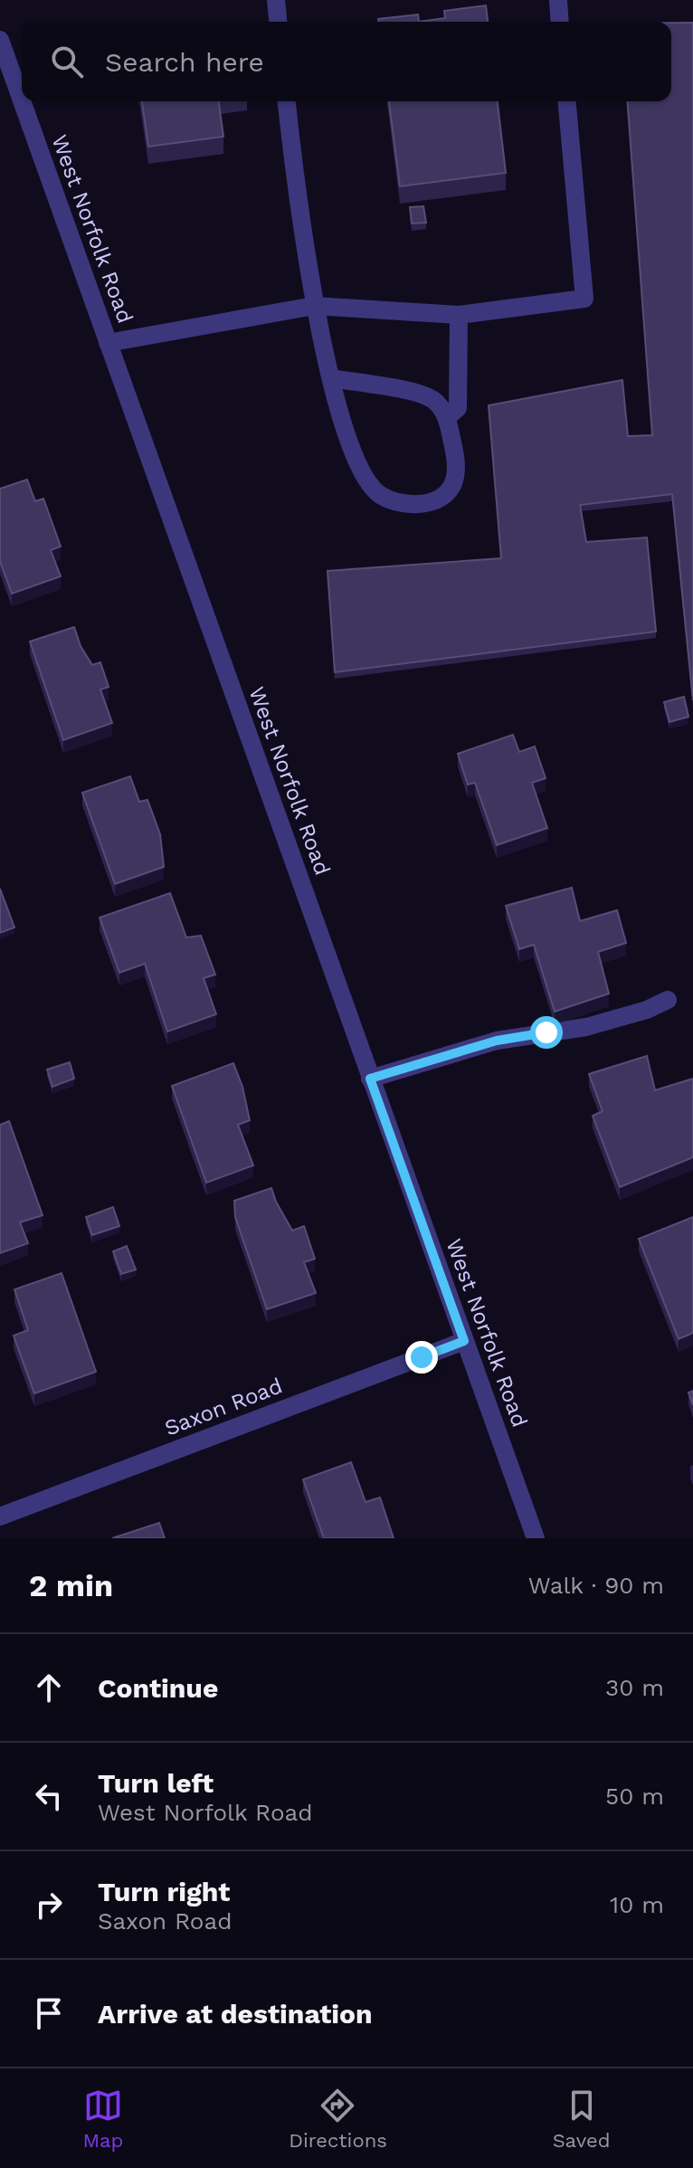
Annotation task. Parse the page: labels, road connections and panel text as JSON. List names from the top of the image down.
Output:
{
  "streets": {
    "street": ["West Norfolk Road", "Saxon Road"]
  },
  "crossings": [
    ["West Norfolk Road", "Saxon Road"]
  ],
  "page": {
    "search": "Search here",
    "heading": ["2 min", "Walk · 90 m"],
    "list": [
      ["Continue", "30 m"],
      ["Turn left", "West Norfolk Road", "50 m"],
      ["Turn right", "Saxon Road", "10 m"],
      "Arrive at destination"
    ],
    "nav": ["Map", "Directions", "Saved"]
  }
}
